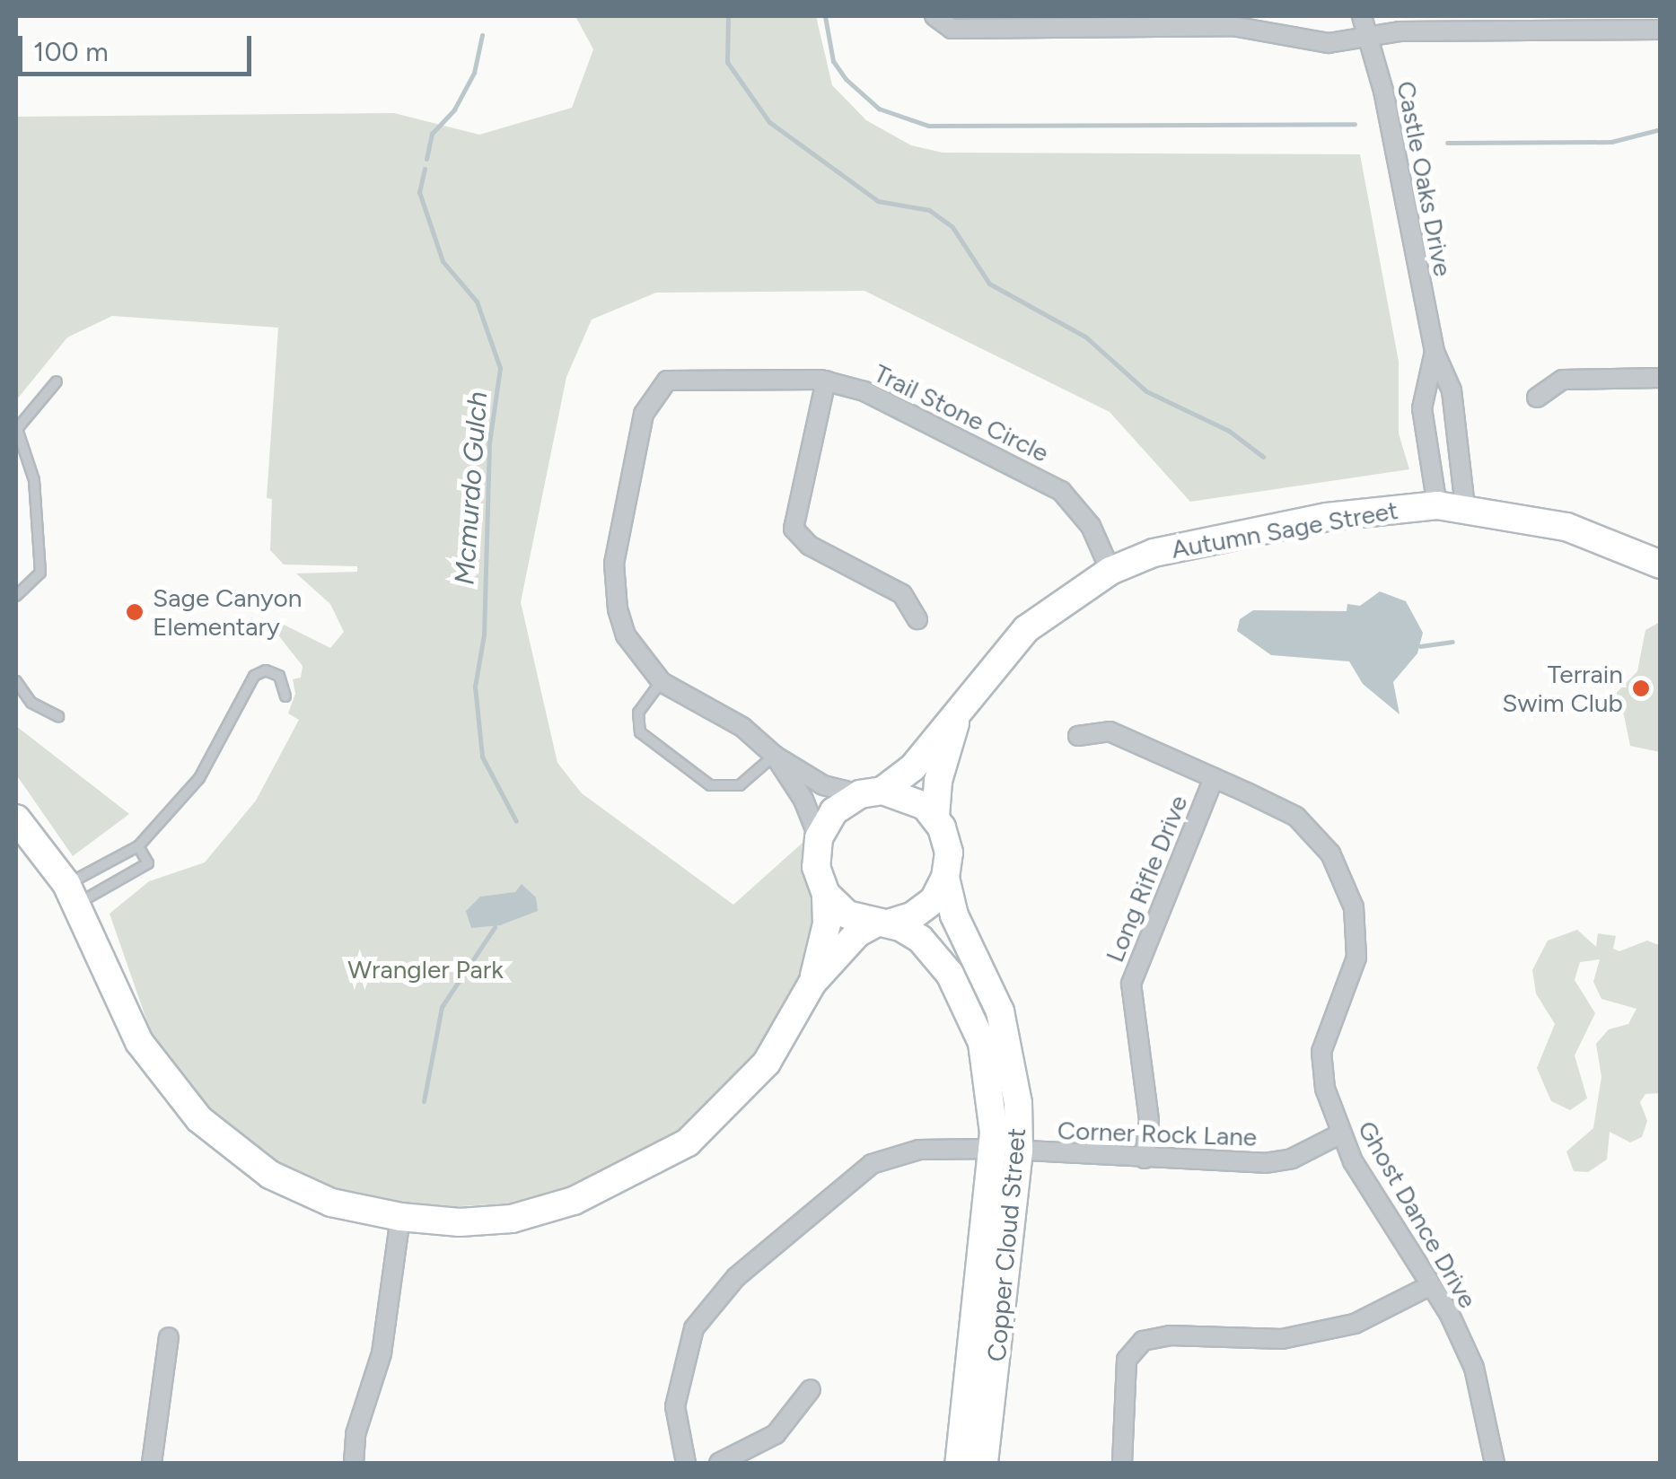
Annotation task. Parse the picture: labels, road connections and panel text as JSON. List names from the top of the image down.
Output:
{
  "streets": {
    "street": [
      "Castle Oaks Drive",
      "Trail Stone Circle",
      "Autumn Sage Street",
      "Long Rifle Drive",
      "Corner Rock Lane",
      "Ghost Dance Drive",
      "Copper Cloud Street"
    ]
  },
  "crossings": [
    ["Castle Oaks Drive", "Autumn Sage Street"],
    ["Trail Stone Circle", "Autumn Sage Street"],
    ["Trail Stone Circle", "Copper Cloud Street"],
    ["Autumn Sage Street", "Copper Cloud Street"],
    ["Long Rifle Drive", "Corner Rock Lane"],
    ["Long Rifle Drive", "Ghost Dance Drive"],
    ["Corner Rock Lane", "Ghost Dance Drive"],
    ["Corner Rock Lane", "Copper Cloud Street"]
  ],
  "water": ["Mcmurdo Gulch"],
  "parks": ["Wrangler Park"],
  "places": ["Sage Canyon Elementary", "Terrain Swim Club"],
  "scale_bar": "100 m"
}
